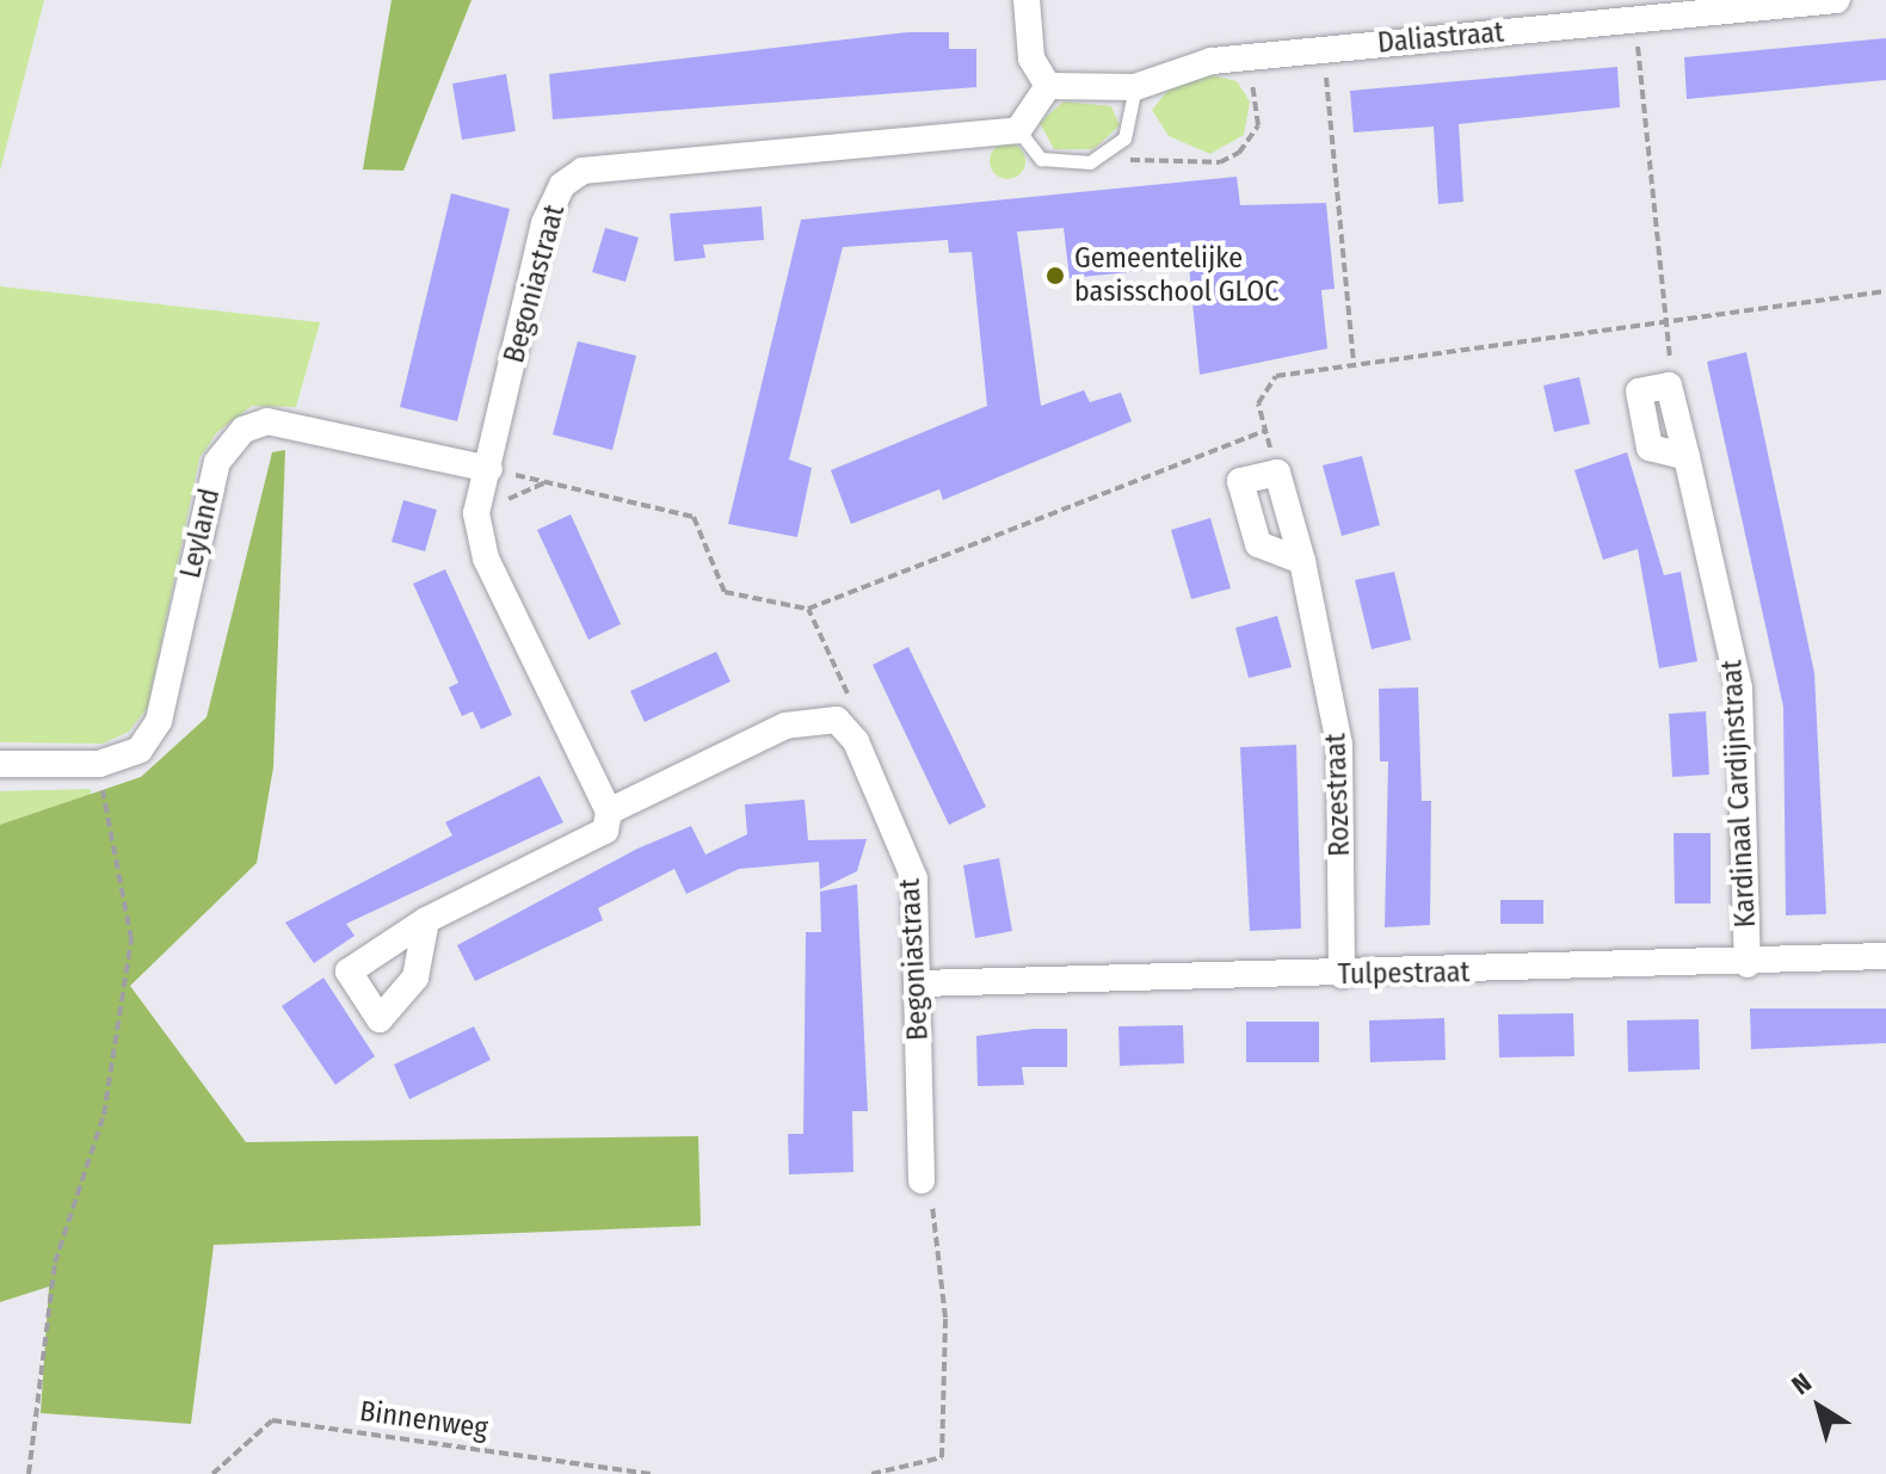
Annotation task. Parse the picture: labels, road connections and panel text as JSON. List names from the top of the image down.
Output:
{
  "streets": {
    "street": [
      "Daliastraat",
      "Begoniastraat",
      "Leyland",
      "Kardinaal Cardijnstraat",
      "Rozestraat",
      "Tulpestraat"
    ],
    "path": ["Binnenweg"]
  },
  "crossings": [
    ["Begoniastraat", "Leyland"],
    ["Begoniastraat", "Tulpestraat"],
    ["Kardinaal Cardijnstraat", "Tulpestraat"],
    ["Rozestraat", "Tulpestraat"]
  ],
  "places": ["Gemeentelijke basisschool GLOC"],
  "north": "top left"
}
